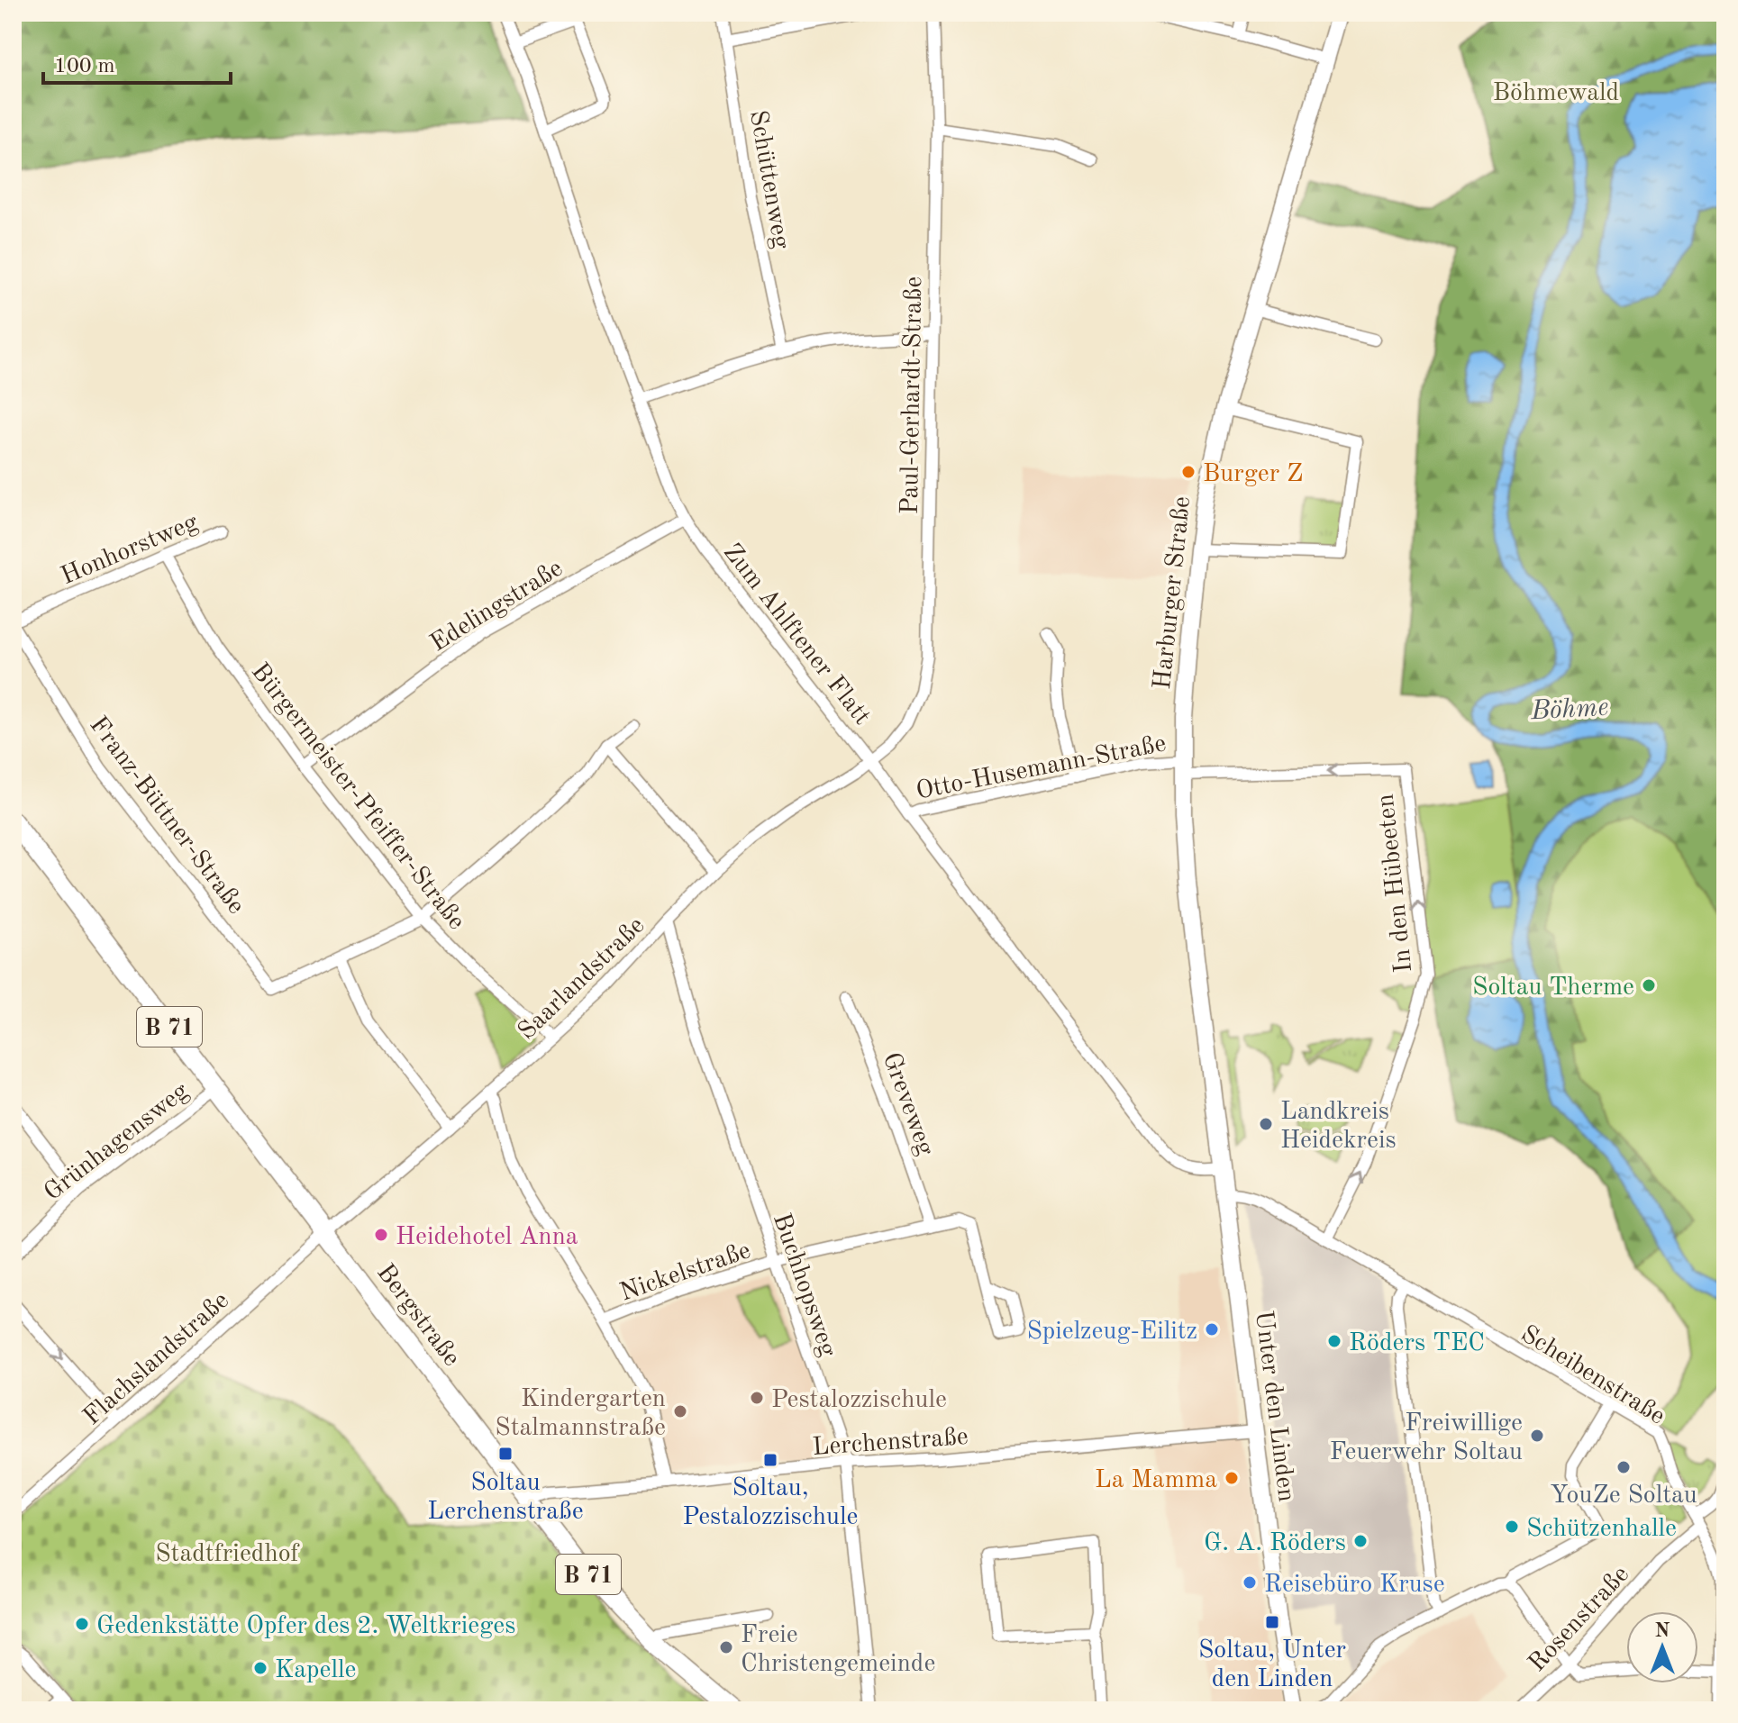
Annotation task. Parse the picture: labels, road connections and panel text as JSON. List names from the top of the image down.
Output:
{
  "streets": {
    "main road": [
      "Harburger Straße",
      "B 71",
      "Bergstraße",
      "Unter den Linden"
    ],
    "street": [
      "Schüttenweg",
      "Paul-Gerhardt-Straße",
      "Honhorstweg",
      "Edelingstraße",
      "Zum Ahlftener Flatt",
      "Otto-Husemann-Straße",
      "Bürgermeister-Pfeiffer-Straße",
      "Franz-Büttner-Straße",
      "In den Hübeeten",
      "Saarlandstraße",
      "Greveweg",
      "Grünhagensweg",
      "Nickelstraße",
      "Buchhopsweg",
      "Flachslandstraße",
      "Scheibenstraße",
      "Lerchenstraße",
      "Rosenstraße"
    ]
  },
  "crossings": [
    ["Paul-Gerhardt-Straße", "Zum Ahlftener Flatt"],
    ["Paul-Gerhardt-Straße", "Saarlandstraße"],
    ["Honhorstweg", "Bürgermeister-Pfeiffer-Straße"],
    ["Honhorstweg", "Franz-Büttner-Straße"],
    ["Harburger Straße", "Zum Ahlftener Flatt"],
    ["Harburger Straße", "Otto-Husemann-Straße"],
    ["Harburger Straße", "In den Hübeeten"],
    ["Harburger Straße", "Scheibenstraße"],
    ["Harburger Straße", "Unter den Linden"],
    ["Edelingstraße", "Zum Ahlftener Flatt"],
    ["Edelingstraße", "Bürgermeister-Pfeiffer-Straße"],
    ["Zum Ahlftener Flatt", "Otto-Husemann-Straße"],
    ["Zum Ahlftener Flatt", "Saarlandstraße"],
    ["Otto-Husemann-Straße", "In den Hübeeten"],
    ["Bürgermeister-Pfeiffer-Straße", "Saarlandstraße"],
    ["In den Hübeeten", "Scheibenstraße"],
    ["Saarlandstraße", "Buchhopsweg"],
    ["Saarlandstraße", "Bergstraße"],
    ["Saarlandstraße", "Flachslandstraße"],
    ["Greveweg", "Nickelstraße"],
    ["Grünhagensweg", "Bergstraße"],
    ["Nickelstraße", "Buchhopsweg"],
    ["Buchhopsweg", "Lerchenstraße"],
    ["Bergstraße", "Flachslandstraße"],
    ["Bergstraße", "Lerchenstraße"],
    ["Scheibenstraße", "Unter den Linden"],
    ["Scheibenstraße", "Rosenstraße"],
    ["Unter den Linden", "Lerchenstraße"]
  ],
  "water": ["Böhme"],
  "parks": ["Böhmewald", "Stadtfriedhof"],
  "places": {
    "other": [
      "Burger Z",
      "Soltau Therme",
      "Landkreis Heidekreis",
      "Heidehotel Anna",
      "Spielzeug-Eilitz",
      "Röders TEC",
      "Pestalozzischule",
      "Kindergarten Stalmannstraße",
      "Freiwillige Feuerwehr Soltau",
      "YouZe Soltau",
      "La Mamma",
      "Schützenhalle",
      "G. A. Röders",
      "Reisebüro Kruse",
      "Gedenkstätte Opfer des 2. Weltkrieges",
      "Freie Christengemeinde",
      "Kapelle"
    ],
    "transit": ["Soltau Lerchenstraße", "Soltau, Pestalozzischule", "Soltau, Unter den Linden"]
  },
  "scale_bar": "100 m",
  "north": "top"
}
